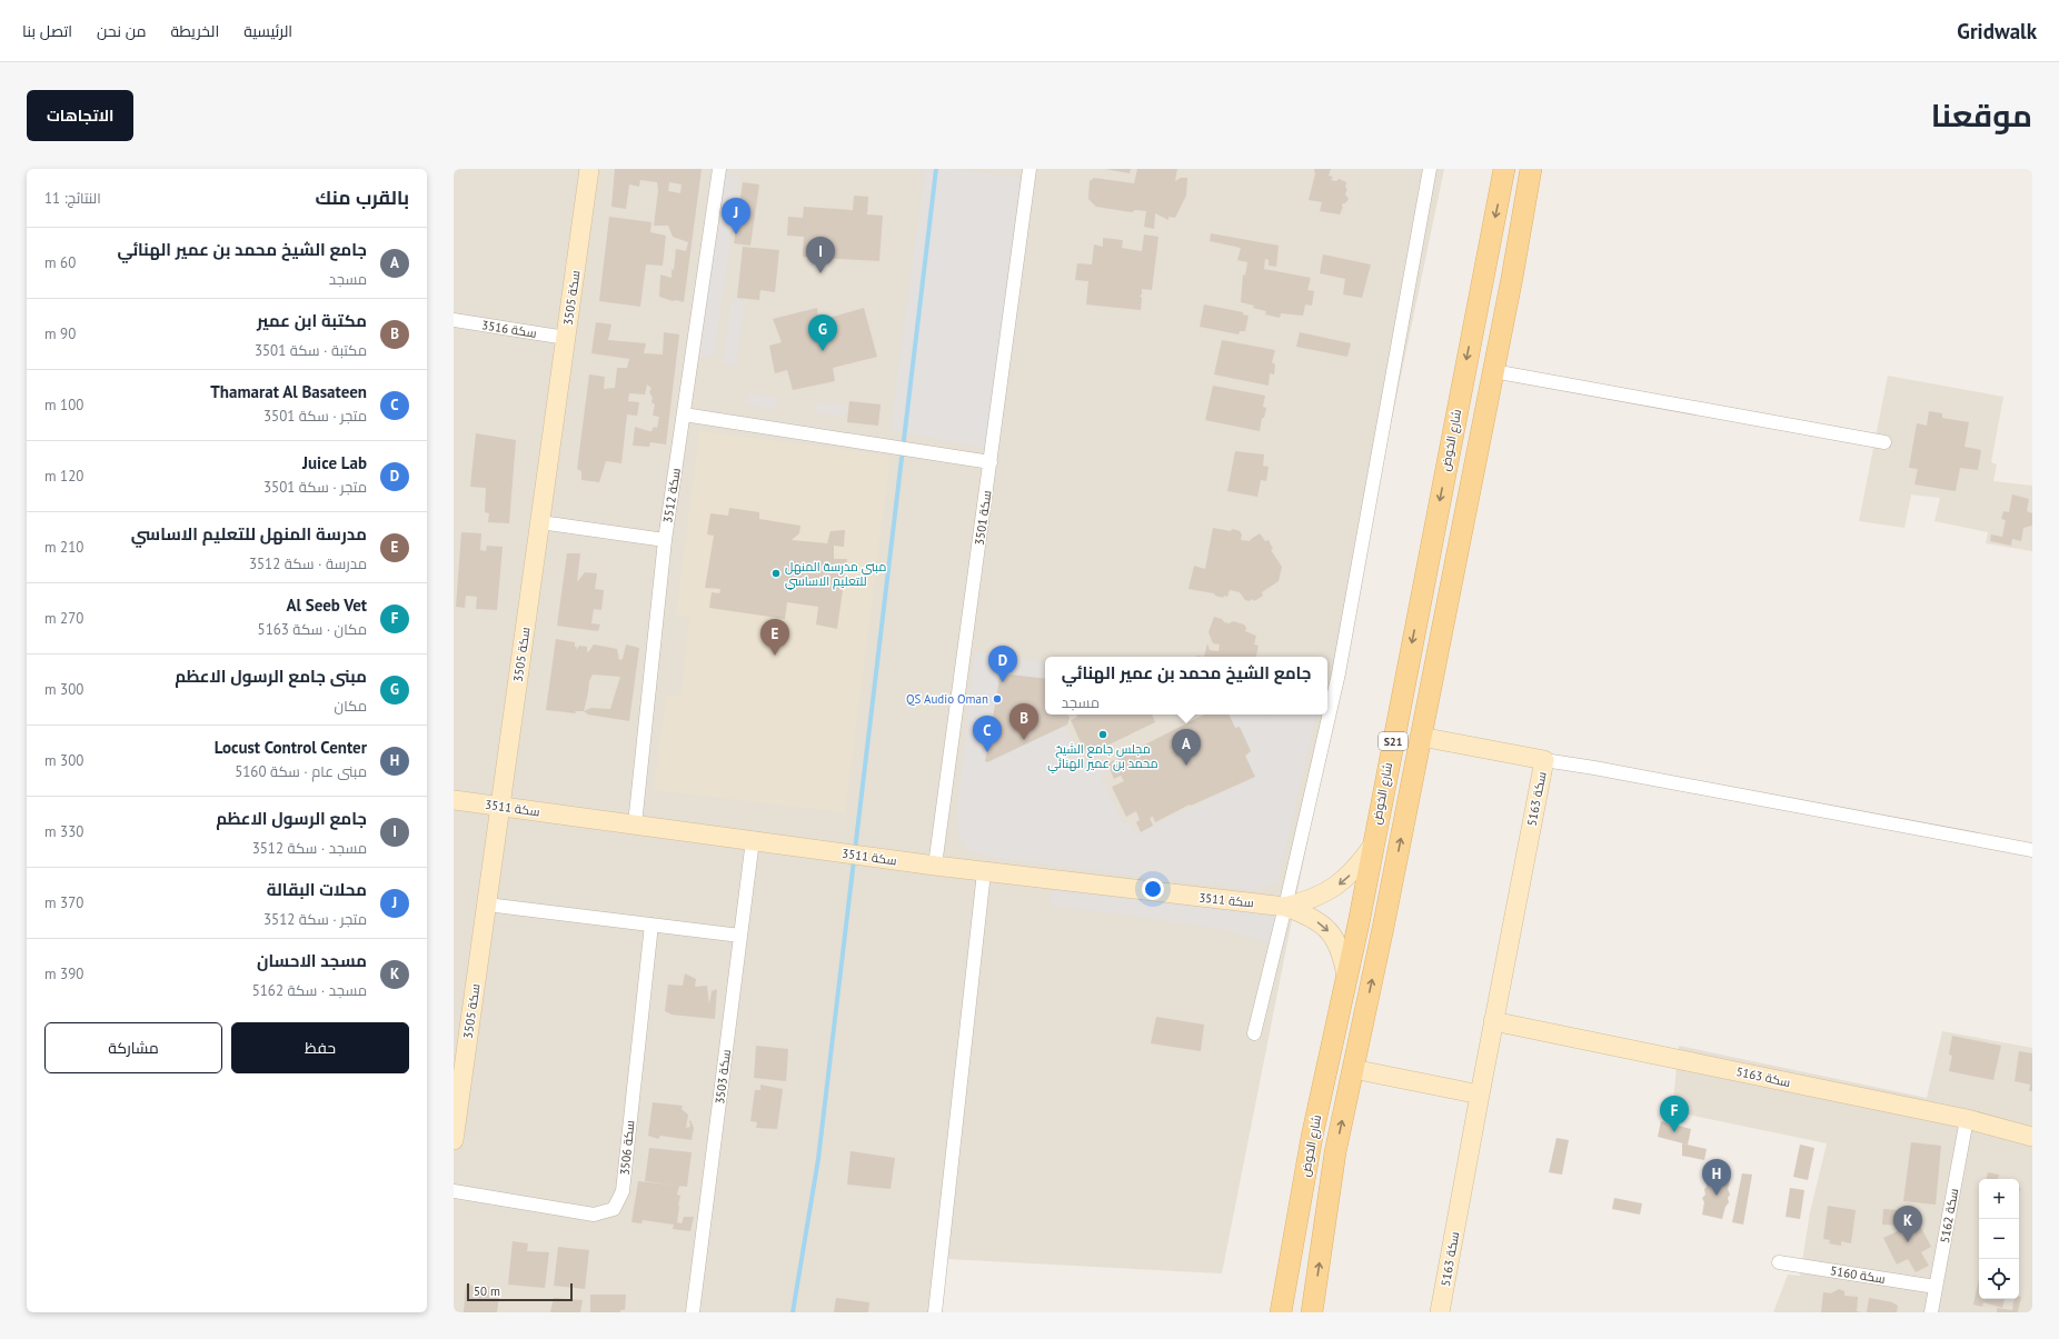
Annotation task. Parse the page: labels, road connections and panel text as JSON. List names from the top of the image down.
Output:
{
  "streets": {
    "main road": ["شارع الخوض", "S21"],
    "street": [
      "سكة 3505",
      "سكة 3516",
      "سكة 3512",
      "سكة 3501",
      "سكة 5163",
      "سكة 3511",
      "سكة 3503",
      "سكة 3506",
      "سكة 5162",
      "سكة 5160"
    ]
  },
  "crossings": [
    ["سكة 3505", "سكة 3516"],
    ["سكة 3505", "سكة 3511"],
    ["سكة 3512", "سكة 3511"],
    ["سكة 3501", "سكة 3511"],
    ["سكة 5163", "سكة 5162"],
    ["سكة 3511", "سكة 3503"],
    ["سكة 5162", "سكة 5160"]
  ],
  "places": ["مبنى مدرسة المنهل للتعليم الاساسي", "QS Audio Oman", "مجلس جامع الشيخ محمد بن عمير الهنائي"],
  "scale_bar": "50 m",
  "page": {
    "header": "Gridwalk",
    "nav": [
      "الرئيسية",
      "الخريطة",
      "من نحن",
      "اتصل بنا"
    ],
    "title": "موقعنا",
    "buttons": [
      "الاتجاهات",
      ["حفظ", "مشاركة"]
    ],
    "heading": ["بالقرب منك", "النتائج: 11"],
    "pins": [
      "J",
      "I",
      "G",
      "E",
      "D",
      "B",
      "C",
      "A",
      "F",
      "H",
      "K"
    ],
    "list": [
      {
        "mark": "A",
        "name": "جامع الشيخ محمد بن عمير الهنائي",
        "note": "مسجد",
        "value": "60 m"
      },
      {
        "mark": "B",
        "name": "مكتبة ابن عمير",
        "note": "مكتبة · سكة 3501",
        "value": "90 m"
      },
      {
        "mark": "C",
        "name": "Thamarat Al Basateen",
        "note": "متجر · سكة 3501",
        "value": "100 m"
      },
      {
        "mark": "D",
        "name": "Juice Lab",
        "note": "متجر · سكة 3501",
        "value": "120 m"
      },
      {
        "mark": "E",
        "name": "مدرسة المنهل للتعليم الاساسي",
        "note": "مدرسة · سكة 3512",
        "value": "210 m"
      },
      {
        "mark": "F",
        "name": "Al Seeb Vet",
        "note": "مكان · سكة 5163",
        "value": "270 m"
      },
      {
        "mark": "G",
        "name": "مبنى جامع الرسول الاعظم",
        "note": "مكان",
        "value": "300 m"
      },
      {
        "mark": "H",
        "name": "Locust Control Center",
        "note": "مبنى عام · سكة 5160",
        "value": "300 m"
      },
      {
        "mark": "I",
        "name": "جامع الرسول الاعظم",
        "note": "مسجد · سكة 3512",
        "value": "330 m"
      },
      {
        "mark": "J",
        "name": "محلات البقالة",
        "note": "متجر · سكة 3512",
        "value": "370 m"
      },
      {
        "mark": "K",
        "name": "مسجد الاحسان",
        "note": "مسجد · سكة 5162",
        "value": "390 m"
      }
    ],
    "popup": ["جامع الشيخ محمد بن عمير الهنائي", "مسجد"],
    "map_buttons": ["+", "−"],
    "scale": "50 m"
  }
}
